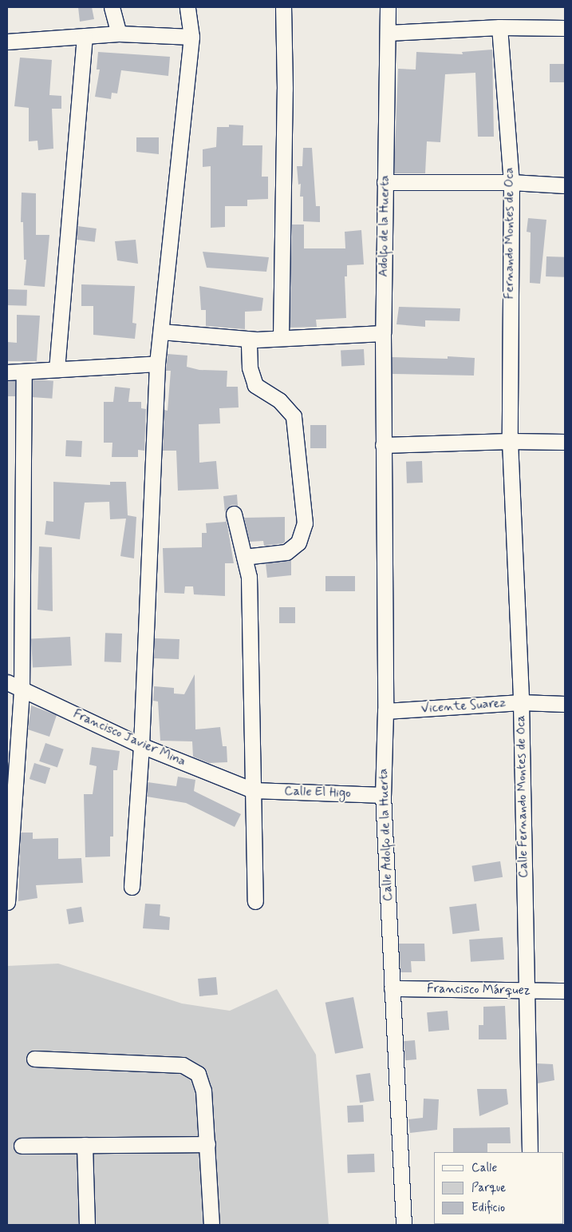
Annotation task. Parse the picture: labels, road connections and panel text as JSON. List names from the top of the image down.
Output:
{
  "streets": {
    "street": [
      "Adolfo de la Huerta",
      "Fernando Montes de Oca",
      "Vicente Suarez",
      "Francisco Javier Mina",
      "Calle El Higo",
      "Calle Fernando Montes de Oca",
      "Calle Adolfo de la Huerta",
      "Francisco Márquez"
    ]
  },
  "crossings": [
    ["Adolfo de la Huerta", "Calle Adolfo de la Huerta"],
    ["Fernando Montes de Oca", "Calle Fernando Montes de Oca"],
    ["Vicente Suarez", "Calle Fernando Montes de Oca"],
    ["Vicente Suarez", "Calle Adolfo de la Huerta"],
    ["Francisco Javier Mina", "Calle El Higo"],
    ["Calle El Higo", "Calle Adolfo de la Huerta"],
    ["Calle Fernando Montes de Oca", "Francisco Márquez"],
    ["Calle Adolfo de la Huerta", "Francisco Márquez"]
  ],
  "legend": ["Calle", "Parque", "Edificio"]
}
